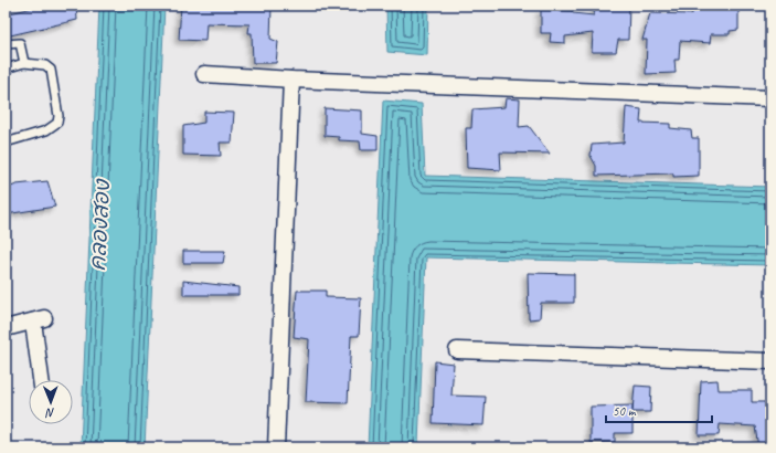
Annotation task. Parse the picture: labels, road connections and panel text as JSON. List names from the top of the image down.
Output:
{
  "water": ["คลองสอง"],
  "scale_bar": "50 m",
  "north": "bottom"
}
